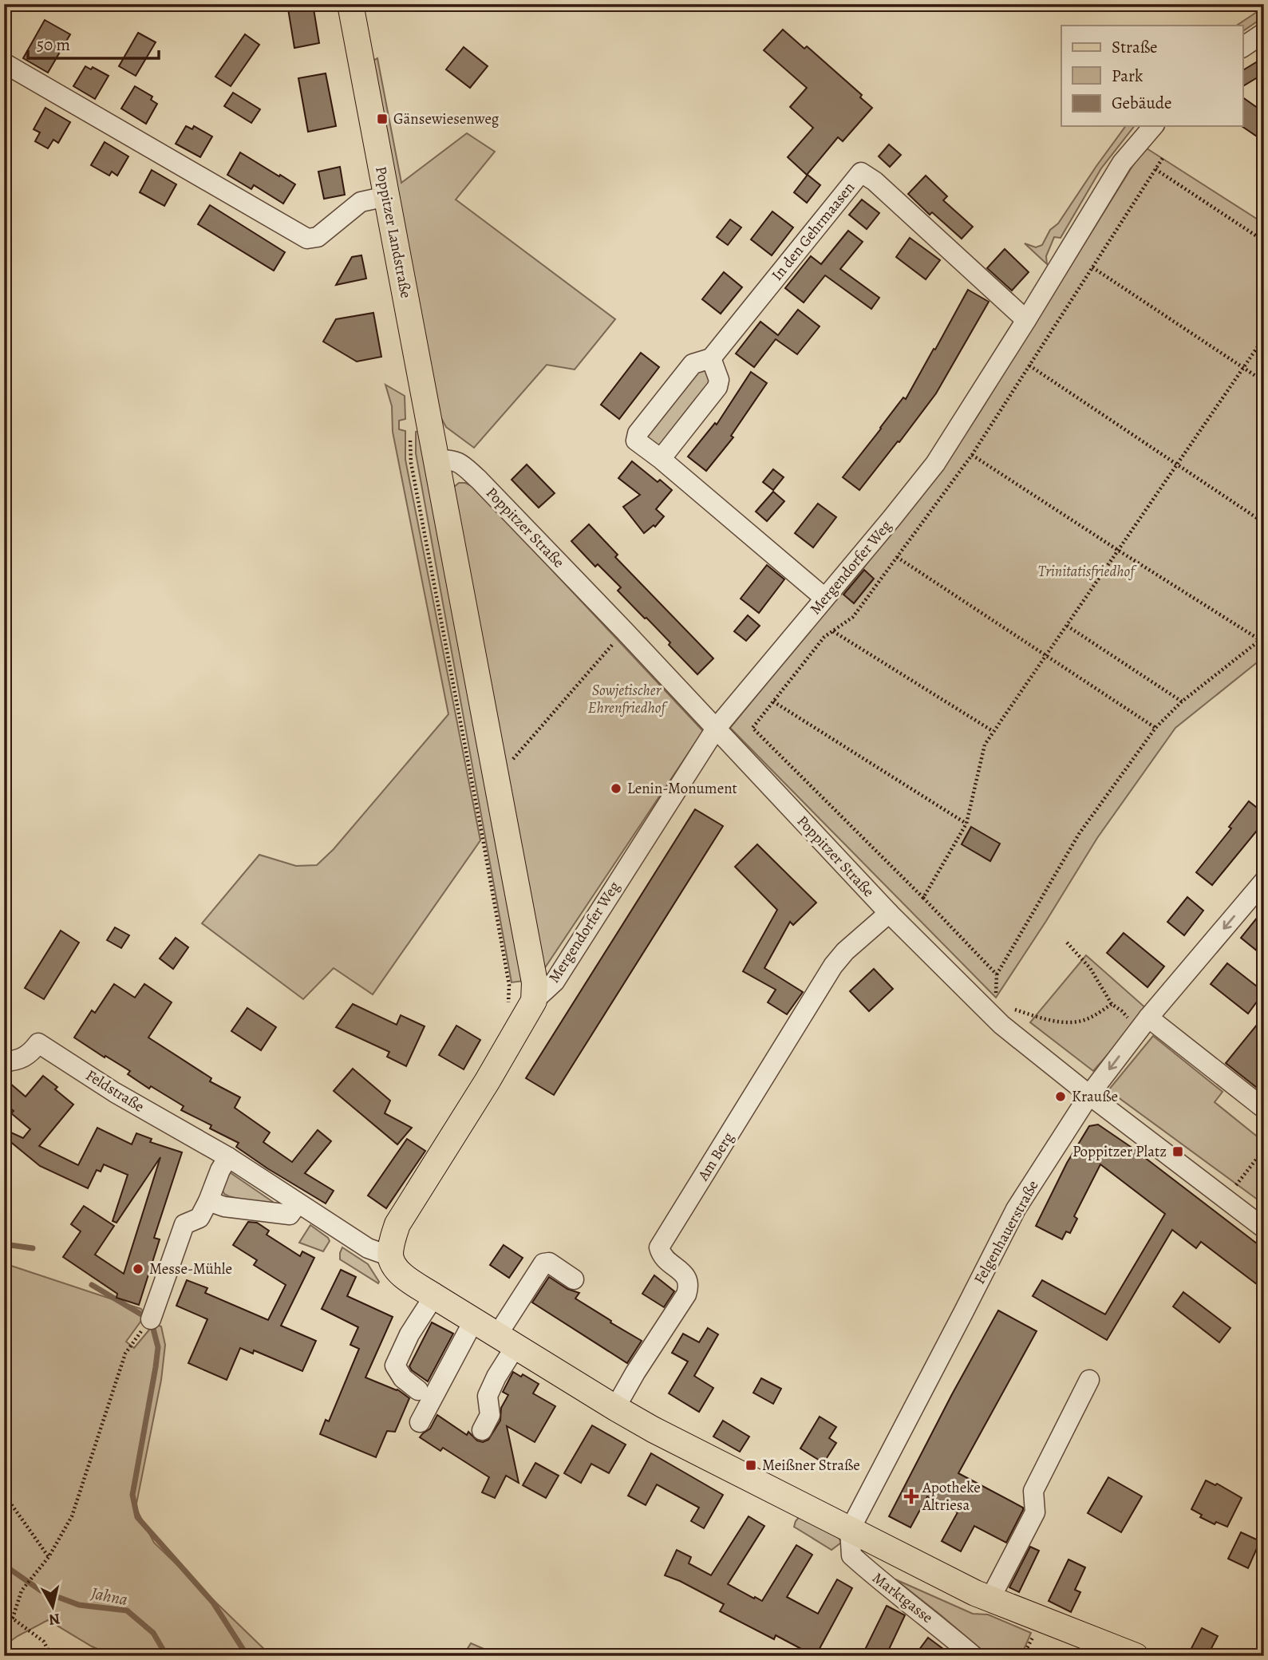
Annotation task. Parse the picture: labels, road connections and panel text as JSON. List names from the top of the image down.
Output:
{
  "streets": {
    "main road": ["Poppitzer Landstraße"],
    "street": [
      "In den Gehrmaasen",
      "Poppitzer Straße",
      "Mergendorfer Weg",
      "Feldstraße",
      "Am Berg",
      "Felgenhauerstraße",
      "Marktgasse"
    ]
  },
  "crossings": [
    ["In den Gehrmaasen", "Mergendorfer Weg"],
    ["Poppitzer Landstraße", "Poppitzer Straße"],
    ["Poppitzer Landstraße", "Mergendorfer Weg"],
    ["Poppitzer Straße", "Mergendorfer Weg"],
    ["Poppitzer Straße", "Am Berg"],
    ["Poppitzer Straße", "Felgenhauerstraße"],
    ["Felgenhauerstraße", "Marktgasse"]
  ],
  "one_way": ["Felgenhauerstraße"],
  "water": ["Jahna"],
  "parks": ["Trinitatisfriedhof", "Sowjetischer Ehrenfriedhof"],
  "places": {
    "transit": ["Gänsewiesenweg", "Poppitzer Platz", "Meißner Straße"],
    "other": ["Lenin-Monument", "Krauße", "Messe-Mühle"],
    "health": ["Apotheke Altriesa"]
  },
  "legend": ["Straße", "Park", "Gebäude"],
  "scale_bar": "50 m",
  "north": "bottom"
}
